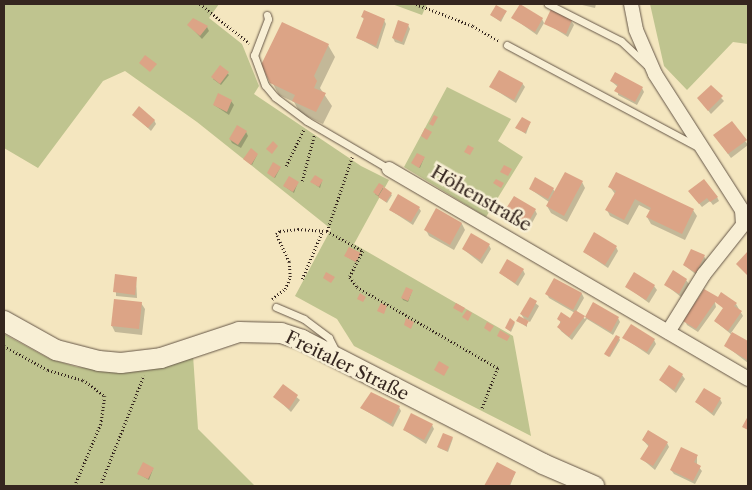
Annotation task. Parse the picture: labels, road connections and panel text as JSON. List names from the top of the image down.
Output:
{
  "streets": {
    "main road": ["Freitaler Straße"],
    "street": ["Höhenstraße"]
  }
}
